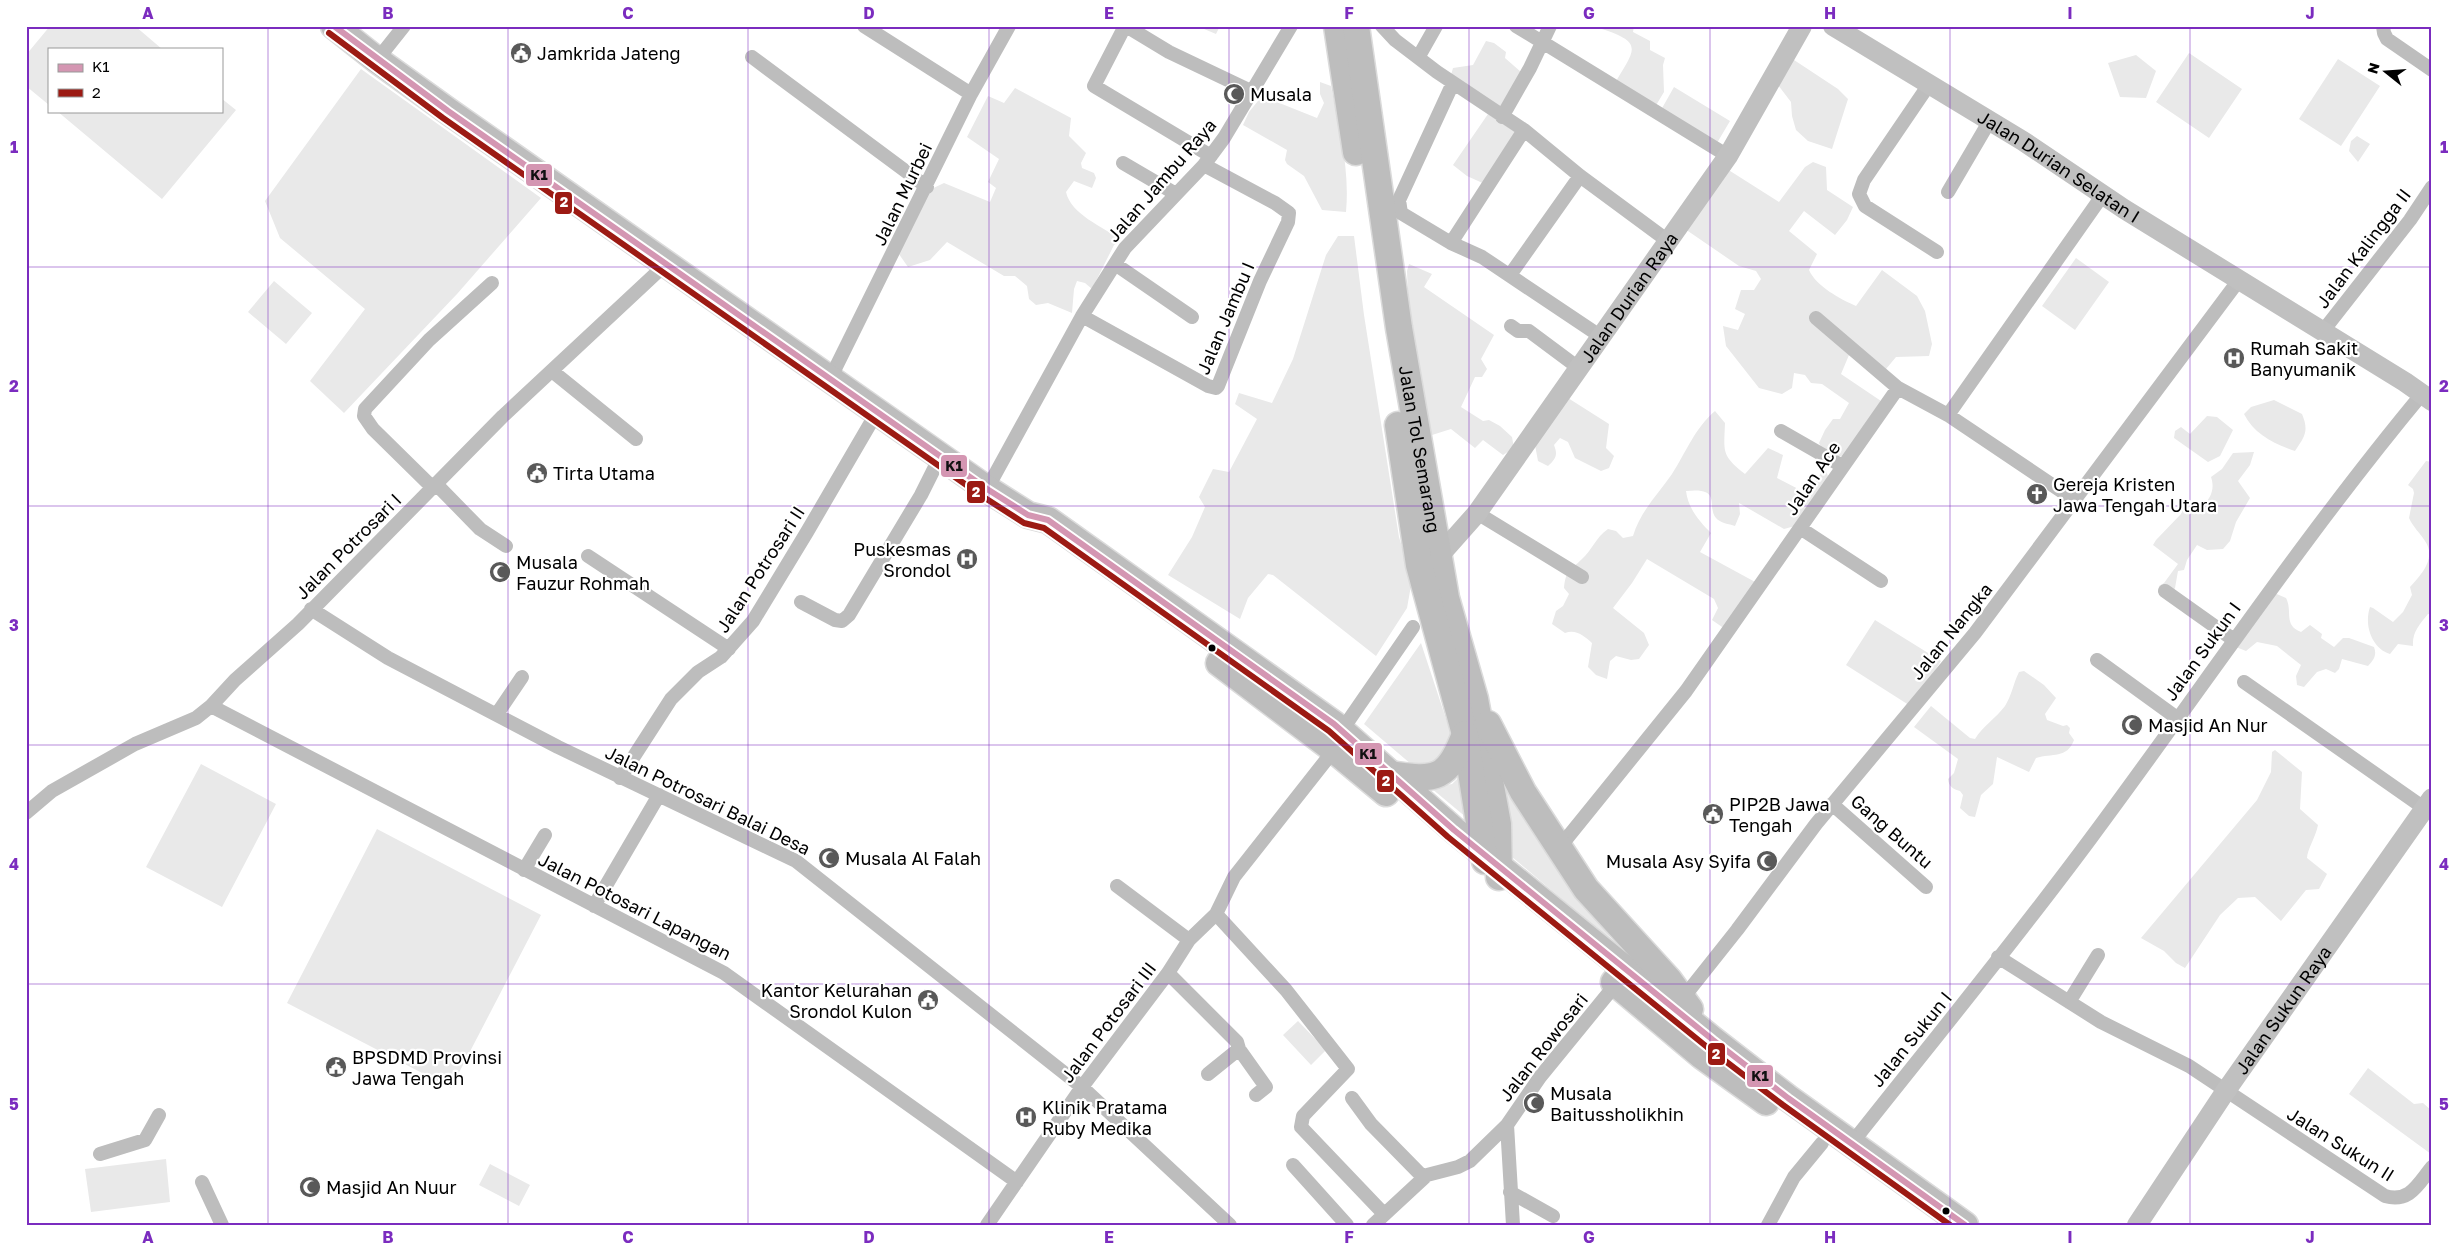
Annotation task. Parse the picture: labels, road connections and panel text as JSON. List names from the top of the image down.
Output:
{
  "streets": {
    "highway": ["Jalan Tol Semarang"],
    "street": [
      "Jalan Durian Selatan I",
      "Jalan Jambu Raya",
      "Jalan Murbei",
      "Jalan Kalingga II",
      "Jalan Durian Raya",
      "Jalan Jambu I",
      "Jalan Ace",
      "Jalan Potrosari I",
      "Jalan Potrosari II",
      "Jalan Nangka",
      "Jalan Sukun I",
      "Jalan Potrosari Balai Desa",
      "Gang Buntu",
      "Jalan Potosari Lapangan",
      "Jalan Sukun Raya",
      "Jalan Potosari III",
      "Jalan Rowosari",
      "Jalan Sukun II"
    ]
  },
  "crossings": [
    ["Jalan Durian Selatan I", "Jalan Kalingga II"],
    ["Jalan Durian Selatan I", "Jalan Nangka"],
    ["Jalan Durian Selatan I", "Jalan Sukun I"],
    ["Jalan Jambu Raya", "Jalan Jambu I"],
    ["Jalan Durian Raya", "Jalan Tol Semarang"],
    ["Jalan Potrosari I", "Jalan Potrosari Balai Desa"],
    ["Jalan Potrosari I", "Jalan Potosari Lapangan"],
    ["Jalan Potrosari II", "Jalan Potrosari Balai Desa"],
    ["Jalan Nangka", "Gang Buntu"],
    ["Jalan Potrosari Balai Desa", "Jalan Potosari III"],
    ["Jalan Potosari Lapangan", "Jalan Potosari III"],
    ["Jalan Sukun Raya", "Jalan Sukun II"]
  ],
  "places": {
    "public building": [
      "Jamkrida Jateng",
      "Tirta Utama",
      "PIP2B Jawa Tengah",
      "Kantor Kelurahan Srondol Kulon",
      "BPSDMD Provinsi Jawa Tengah"
    ],
    "mosque": [
      "Musala",
      "Musala Fauzur Rohmah",
      "Masjid An Nur",
      "Musala Al Falah",
      "Musala Asy Syifa",
      "Musala Baitussholikhin",
      "Masjid An Nuur"
    ],
    "hospital": ["Rumah Sakit Banyumanik", "Puskesmas Srondol", "Klinik Pratama Ruby Medika"],
    "church": ["Gereja Kristen Jawa Tengah Utara"]
  },
  "lines": ["transit line K1", "transit line 2"],
  "legend": ["K1", "2"],
  "north": "left",
  "grid": {
    "columns": [
      "A",
      "B",
      "C",
      "D",
      "E",
      "F",
      "G",
      "H",
      "I",
      "J"
    ],
    "rows": [
      "1",
      "2",
      "3",
      "4",
      "5"
    ]
  }
}
